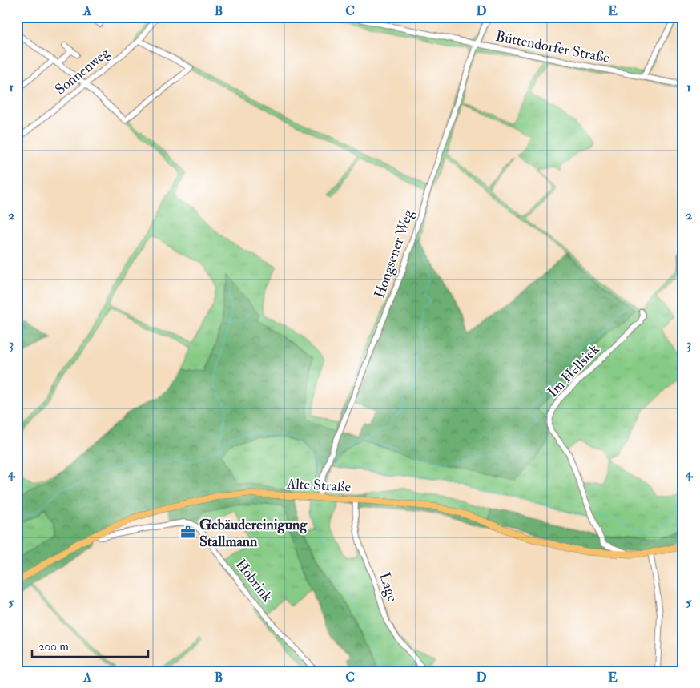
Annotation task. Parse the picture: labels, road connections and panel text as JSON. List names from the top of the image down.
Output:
{
  "streets": {
    "main road": ["Alte Straße"],
    "street": [
      "Büttendorfer Straße",
      "Sonnenweg",
      "Hongsener Weg",
      "Im Hellsiek",
      "Hobrink",
      "Lage"
    ]
  },
  "crossings": [
    ["Büttendorfer Straße", "Hongsener Weg"],
    ["Hongsener Weg", "Alte Straße"],
    ["Im Hellsiek", "Alte Straße"],
    ["Alte Straße", "Hobrink"],
    ["Alte Straße", "Lage"]
  ],
  "places": {
    "office": ["Gebäudereinigung Stallmann"]
  },
  "scale_bar": "200 m",
  "grid": {
    "columns": [
      "A",
      "B",
      "C",
      "D",
      "E"
    ],
    "rows": [
      "1",
      "2",
      "3",
      "4",
      "5"
    ]
  }
}
